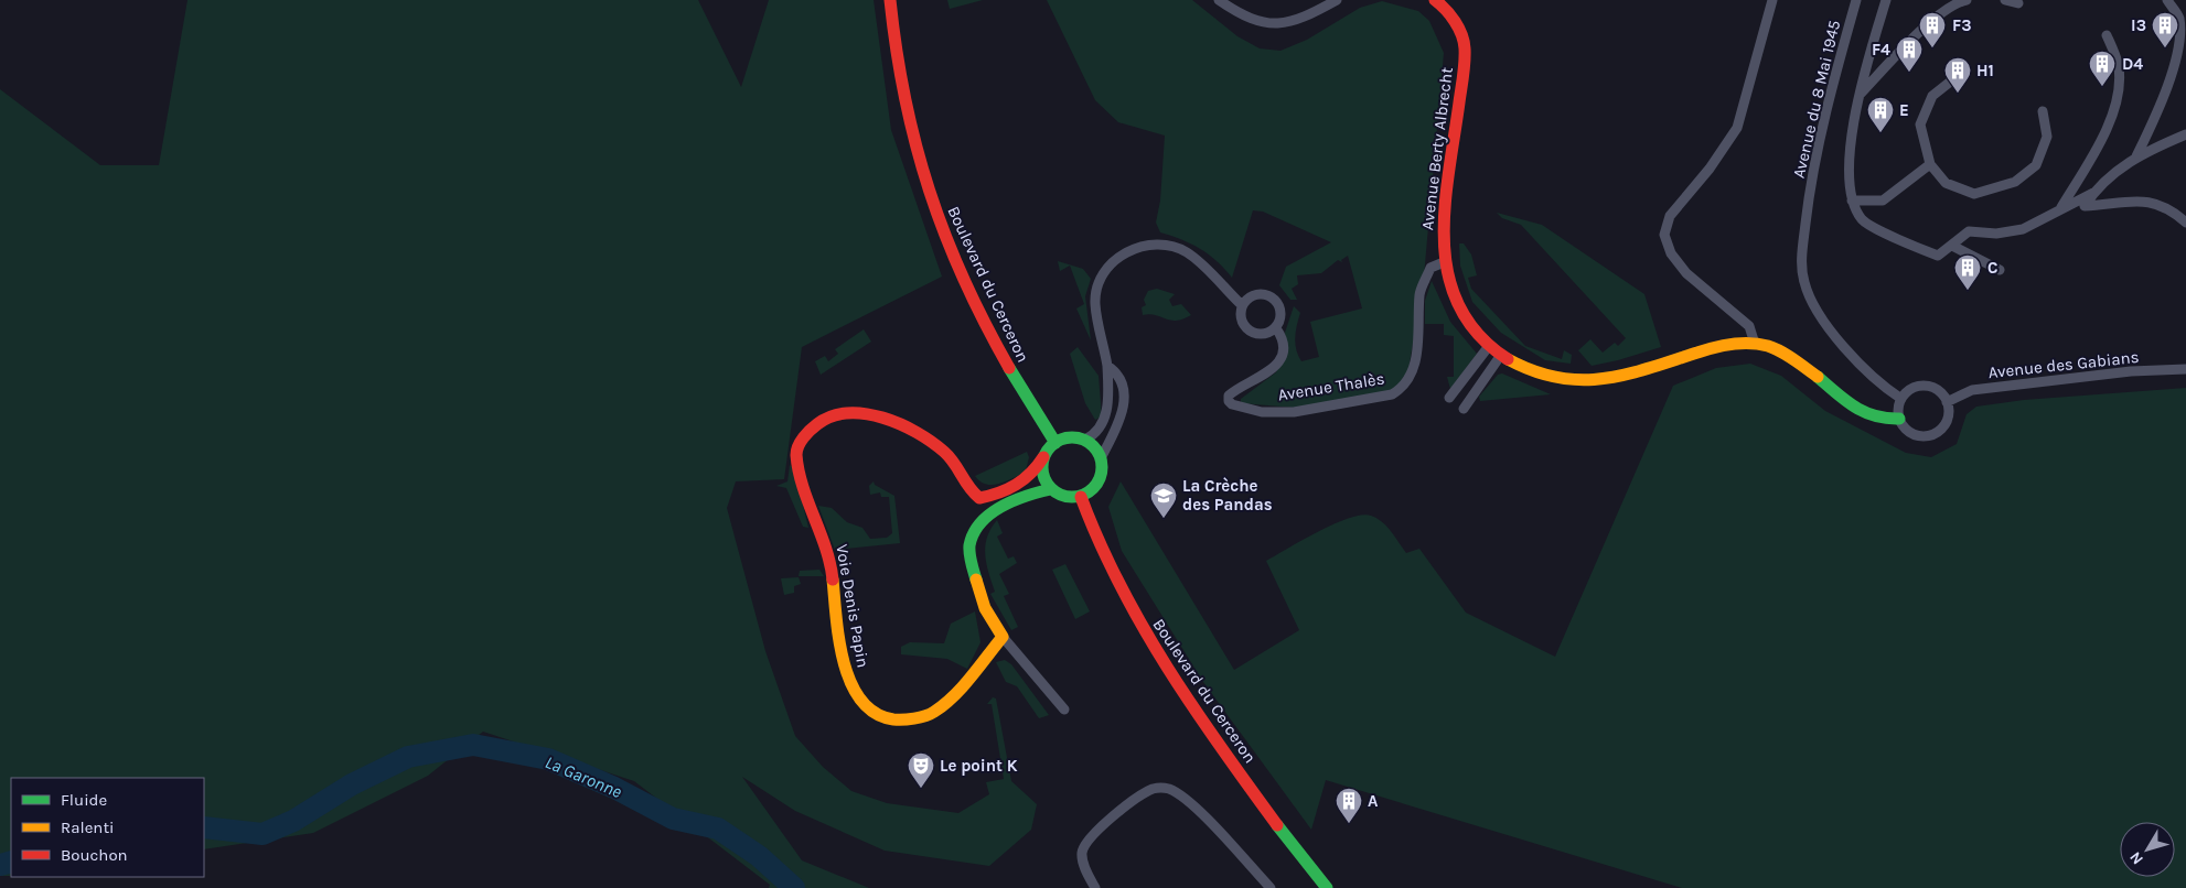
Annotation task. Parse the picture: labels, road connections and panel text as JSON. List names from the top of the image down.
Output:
{
  "streets": {
    "street": [
      "Avenue du 8 Mai 1945",
      "Avenue Berty Albrecht",
      "Boulevard du Cerceron",
      "Avenue des Gabians",
      "Avenue Thalès",
      "Voie Denis Papin"
    ]
  },
  "crossings": [
    ["Avenue du 8 Mai 1945", "Avenue Berty Albrecht"],
    ["Avenue du 8 Mai 1945", "Avenue des Gabians"],
    ["Avenue Berty Albrecht", "Avenue des Gabians"],
    ["Avenue Berty Albrecht", "Avenue Thalès"],
    ["Boulevard du Cerceron", "Voie Denis Papin"]
  ],
  "water": ["La Garonne"],
  "places": {
    "building": [
      "F3",
      "I3",
      "F4",
      "D4",
      "H1",
      "E",
      "C",
      "A"
    ],
    "school or university": ["La Crèche des Pandas"],
    "theatre": ["Le point K"]
  },
  "legend": ["Fluide", "Ralenti", "Bouchon"],
  "north": "bottom left"
}
